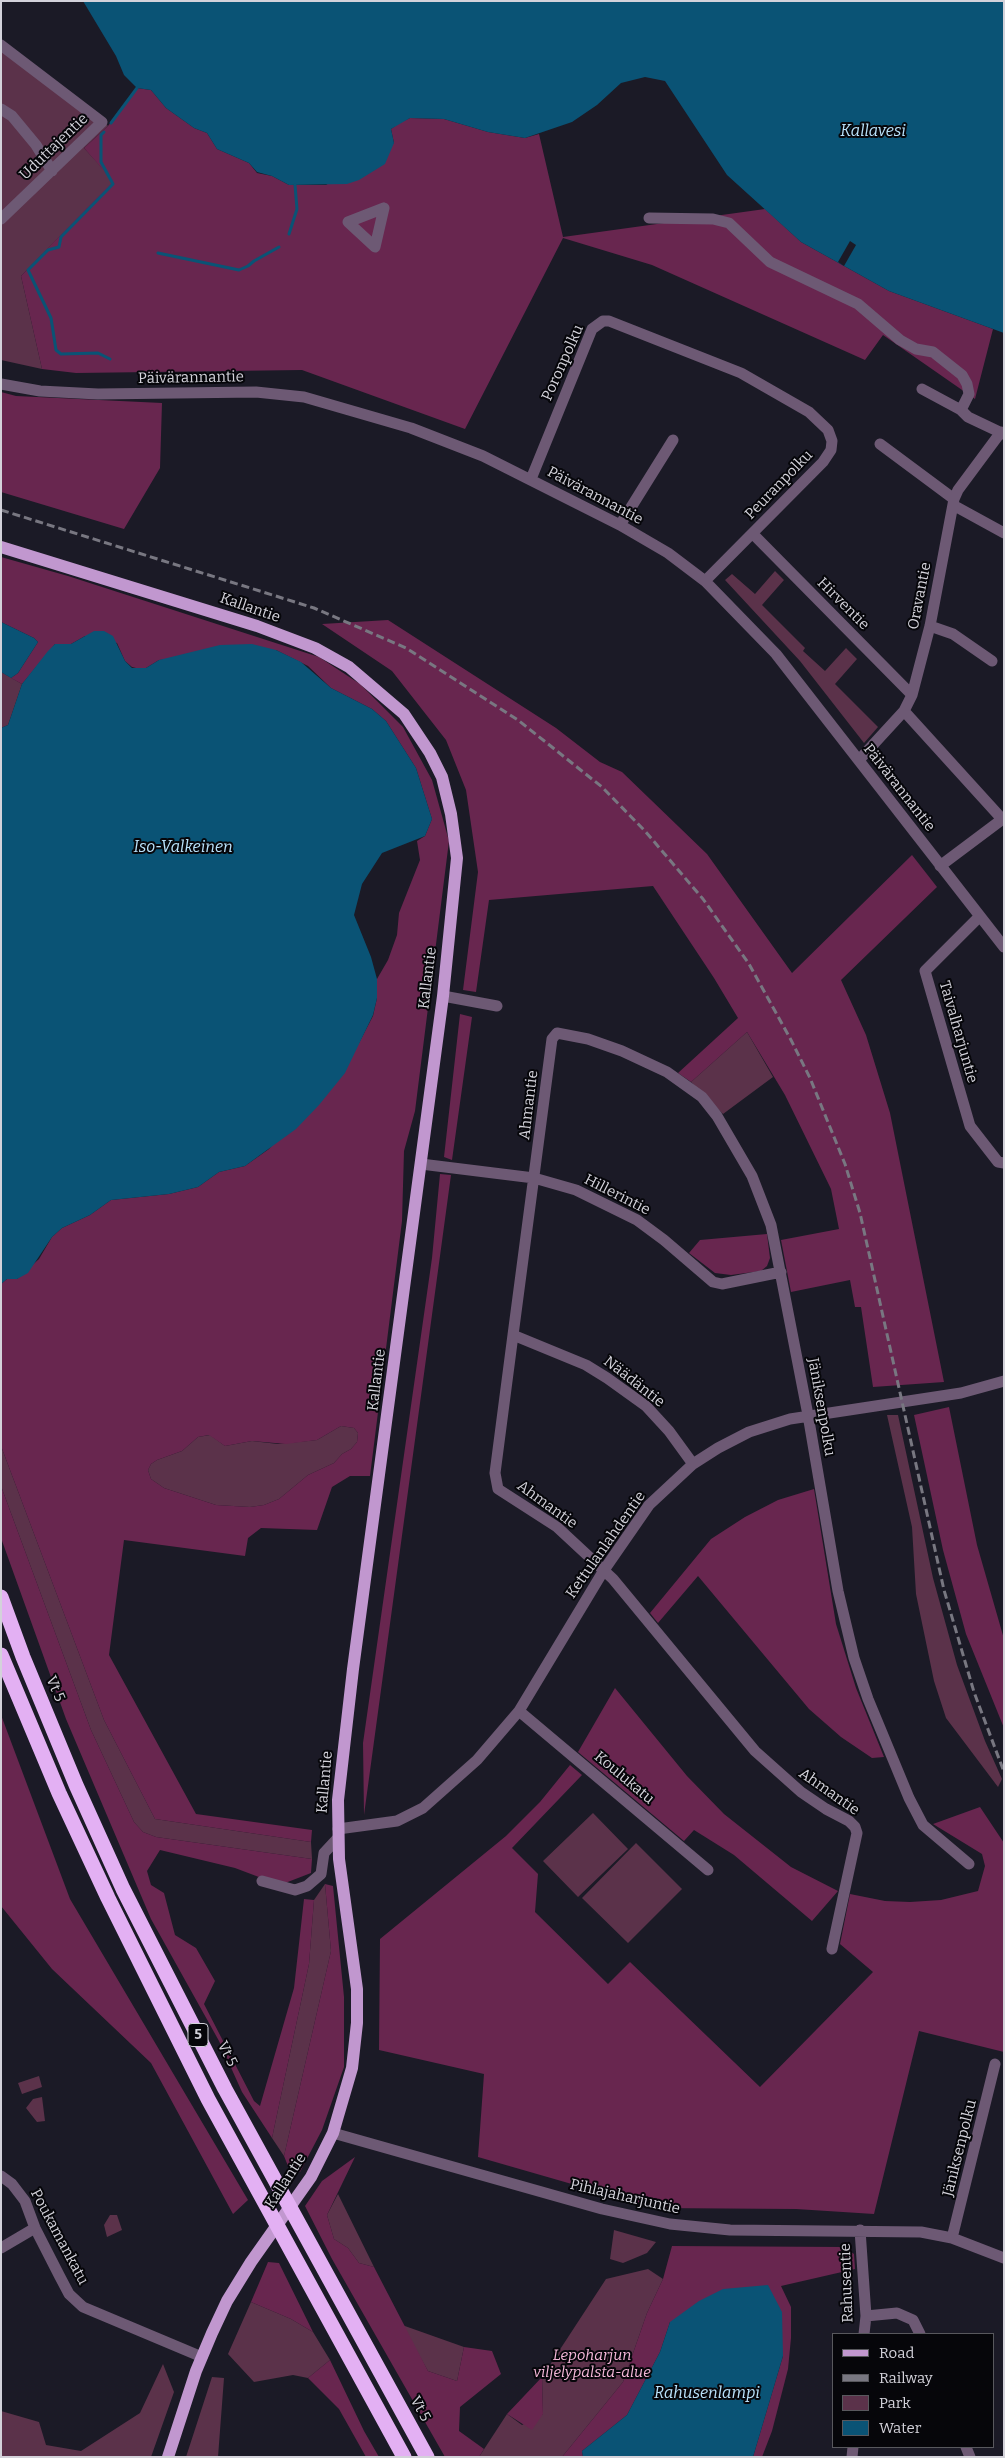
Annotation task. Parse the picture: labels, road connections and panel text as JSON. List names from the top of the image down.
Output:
{
  "streets": {
    "highway": ["Vt 5", "5"],
    "main road": ["Kallantie"],
    "street": [
      "Uduttajentie",
      "Poronpolku",
      "Päivärannantie",
      "Peuranpolku",
      "Oravantie",
      "Hirventie",
      "Taivalharjuntie",
      "Ahmantie",
      "Hillerintie",
      "Näädäntie",
      "Jäniksenpolku",
      "Kettulanlahdentie",
      "Koulukatu",
      "Pihlajaharjuntie",
      "Poukamankatu",
      "Rahusentie"
    ]
  },
  "crossings": [
    ["Poronpolku", "Päivärannantie"],
    ["Poronpolku", "Peuranpolku"],
    ["Päivärannantie", "Peuranpolku"],
    ["Päivärannantie", "Oravantie"],
    ["Päivärannantie", "Taivalharjuntie"],
    ["Peuranpolku", "Hirventie"],
    ["Oravantie", "Hirventie"],
    ["Kallantie", "Hillerintie"],
    ["Kallantie", "Kettulanlahdentie"],
    ["Kallantie", "Pihlajaharjuntie"],
    ["Kallantie", "Poukamankatu"],
    ["Ahmantie", "Hillerintie"],
    ["Ahmantie", "Näädäntie"],
    ["Ahmantie", "Jäniksenpolku"],
    ["Ahmantie", "Kettulanlahdentie"],
    ["Hillerintie", "Jäniksenpolku"],
    ["Näädäntie", "Kettulanlahdentie"],
    ["Jäniksenpolku", "Kettulanlahdentie"],
    ["Jäniksenpolku", "Pihlajaharjuntie"],
    ["Kettulanlahdentie", "Koulukatu"],
    ["Pihlajaharjuntie", "Rahusentie"]
  ],
  "water": ["Kallavesi", "Iso-Valkeinen", "Rahusenlampi"],
  "parks": ["Lepoharjun viljelypalsta-alue"],
  "legend": [
    "Road",
    "Railway",
    "Park",
    "Water"
  ]
}
